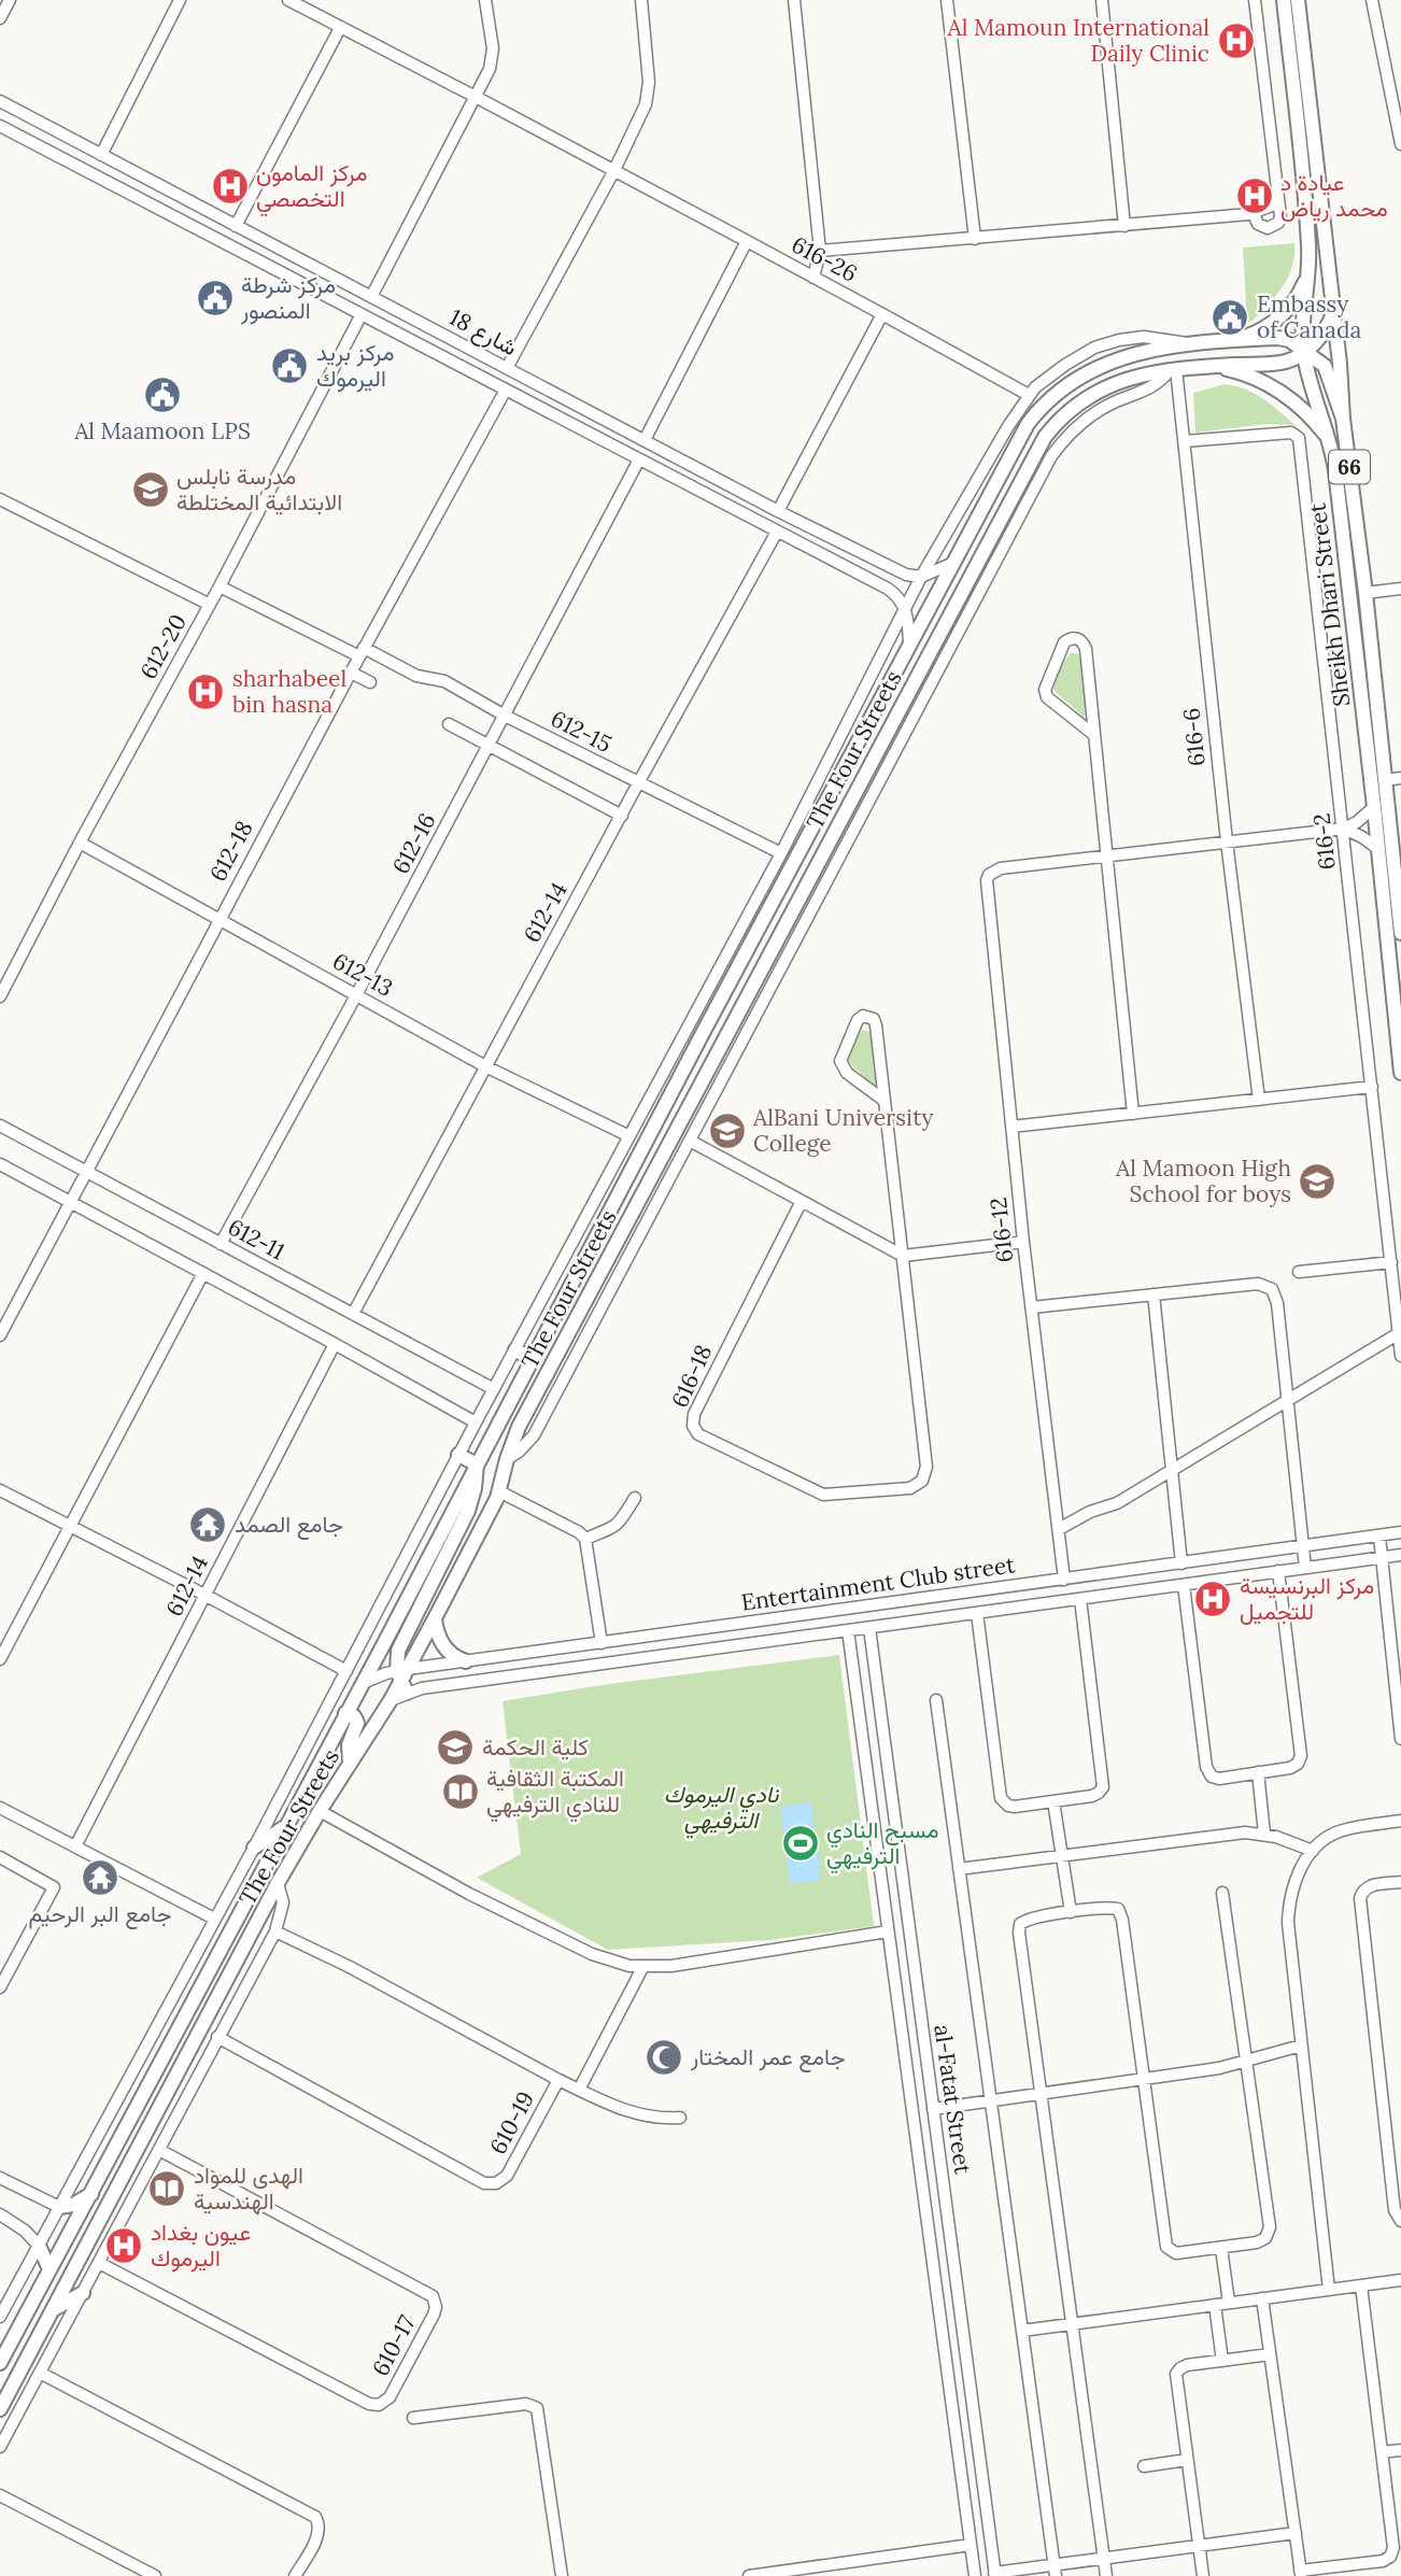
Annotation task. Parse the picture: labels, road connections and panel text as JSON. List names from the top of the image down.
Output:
{
  "streets": {
    "main road": ["66", "Sheikh Dhari Street", "The Four Streets"],
    "street": [
      "616-26",
      "شارع 18",
      "612-20",
      "612-15",
      "616-6",
      "616-2",
      "612-16",
      "612-18",
      "612-14",
      "612-13",
      "616-12",
      "612-11",
      "616-18",
      "Entertainment Club street",
      "al-Fatat Street",
      "610-19",
      "610-17"
    ]
  },
  "crossings": [
    ["شارع 18", "612-20"],
    ["شارع 18", "612-16"],
    ["شارع 18", "612-18"],
    ["شارع 18", "612-14"],
    ["Sheikh Dhari Street", "The Four Streets"],
    ["612-20", "612-15"],
    ["612-20", "612-13"],
    ["612-15", "612-16"],
    ["612-15", "612-18"],
    ["612-15", "612-14"],
    ["616-6", "The Four Streets"],
    ["616-6", "616-2"],
    ["The Four Streets", "Entertainment Club street"],
    ["612-16", "612-13"],
    ["612-16", "612-11"],
    ["612-18", "612-13"],
    ["612-18", "612-11"],
    ["612-14", "612-13"],
    ["612-14", "612-11"],
    ["616-12", "Entertainment Club street"],
    ["Entertainment Club street", "al-Fatat Street"]
  ],
  "parks": ["نادي اليرموك الترفيهي"],
  "places": {
    "hospital": [
      "Al Mamoun International Daily Clinic",
      "مركز المامون التخصصي",
      "عيادة د محمد رياض",
      "sharhabeel bin hasna",
      "مركز البرنسيسة للتجميل",
      "عيون بغداد اليرموك"
    ],
    "public building": [
      "مركز شرطة المنصور",
      "Embassy of Canada",
      "مركز بريد اليرموك",
      "Al Maamoon LPS"
    ],
    "school or university": [
      "مدرسة نابلس الابتدائية المختلطة",
      "AlBani University College",
      "Al Mamoon High School for boys",
      "كلية الحكمة"
    ],
    "temple": ["جامع الصمد", "جامع البر الرحيم"],
    "library": ["المكتبة الثقافية للنادي الترفيهي", "الهدى للمواد الهندسية"],
    "sports": ["مسبح النادي الترفيهي"],
    "mosque": ["جامع عمر المختار"]
  }
}
